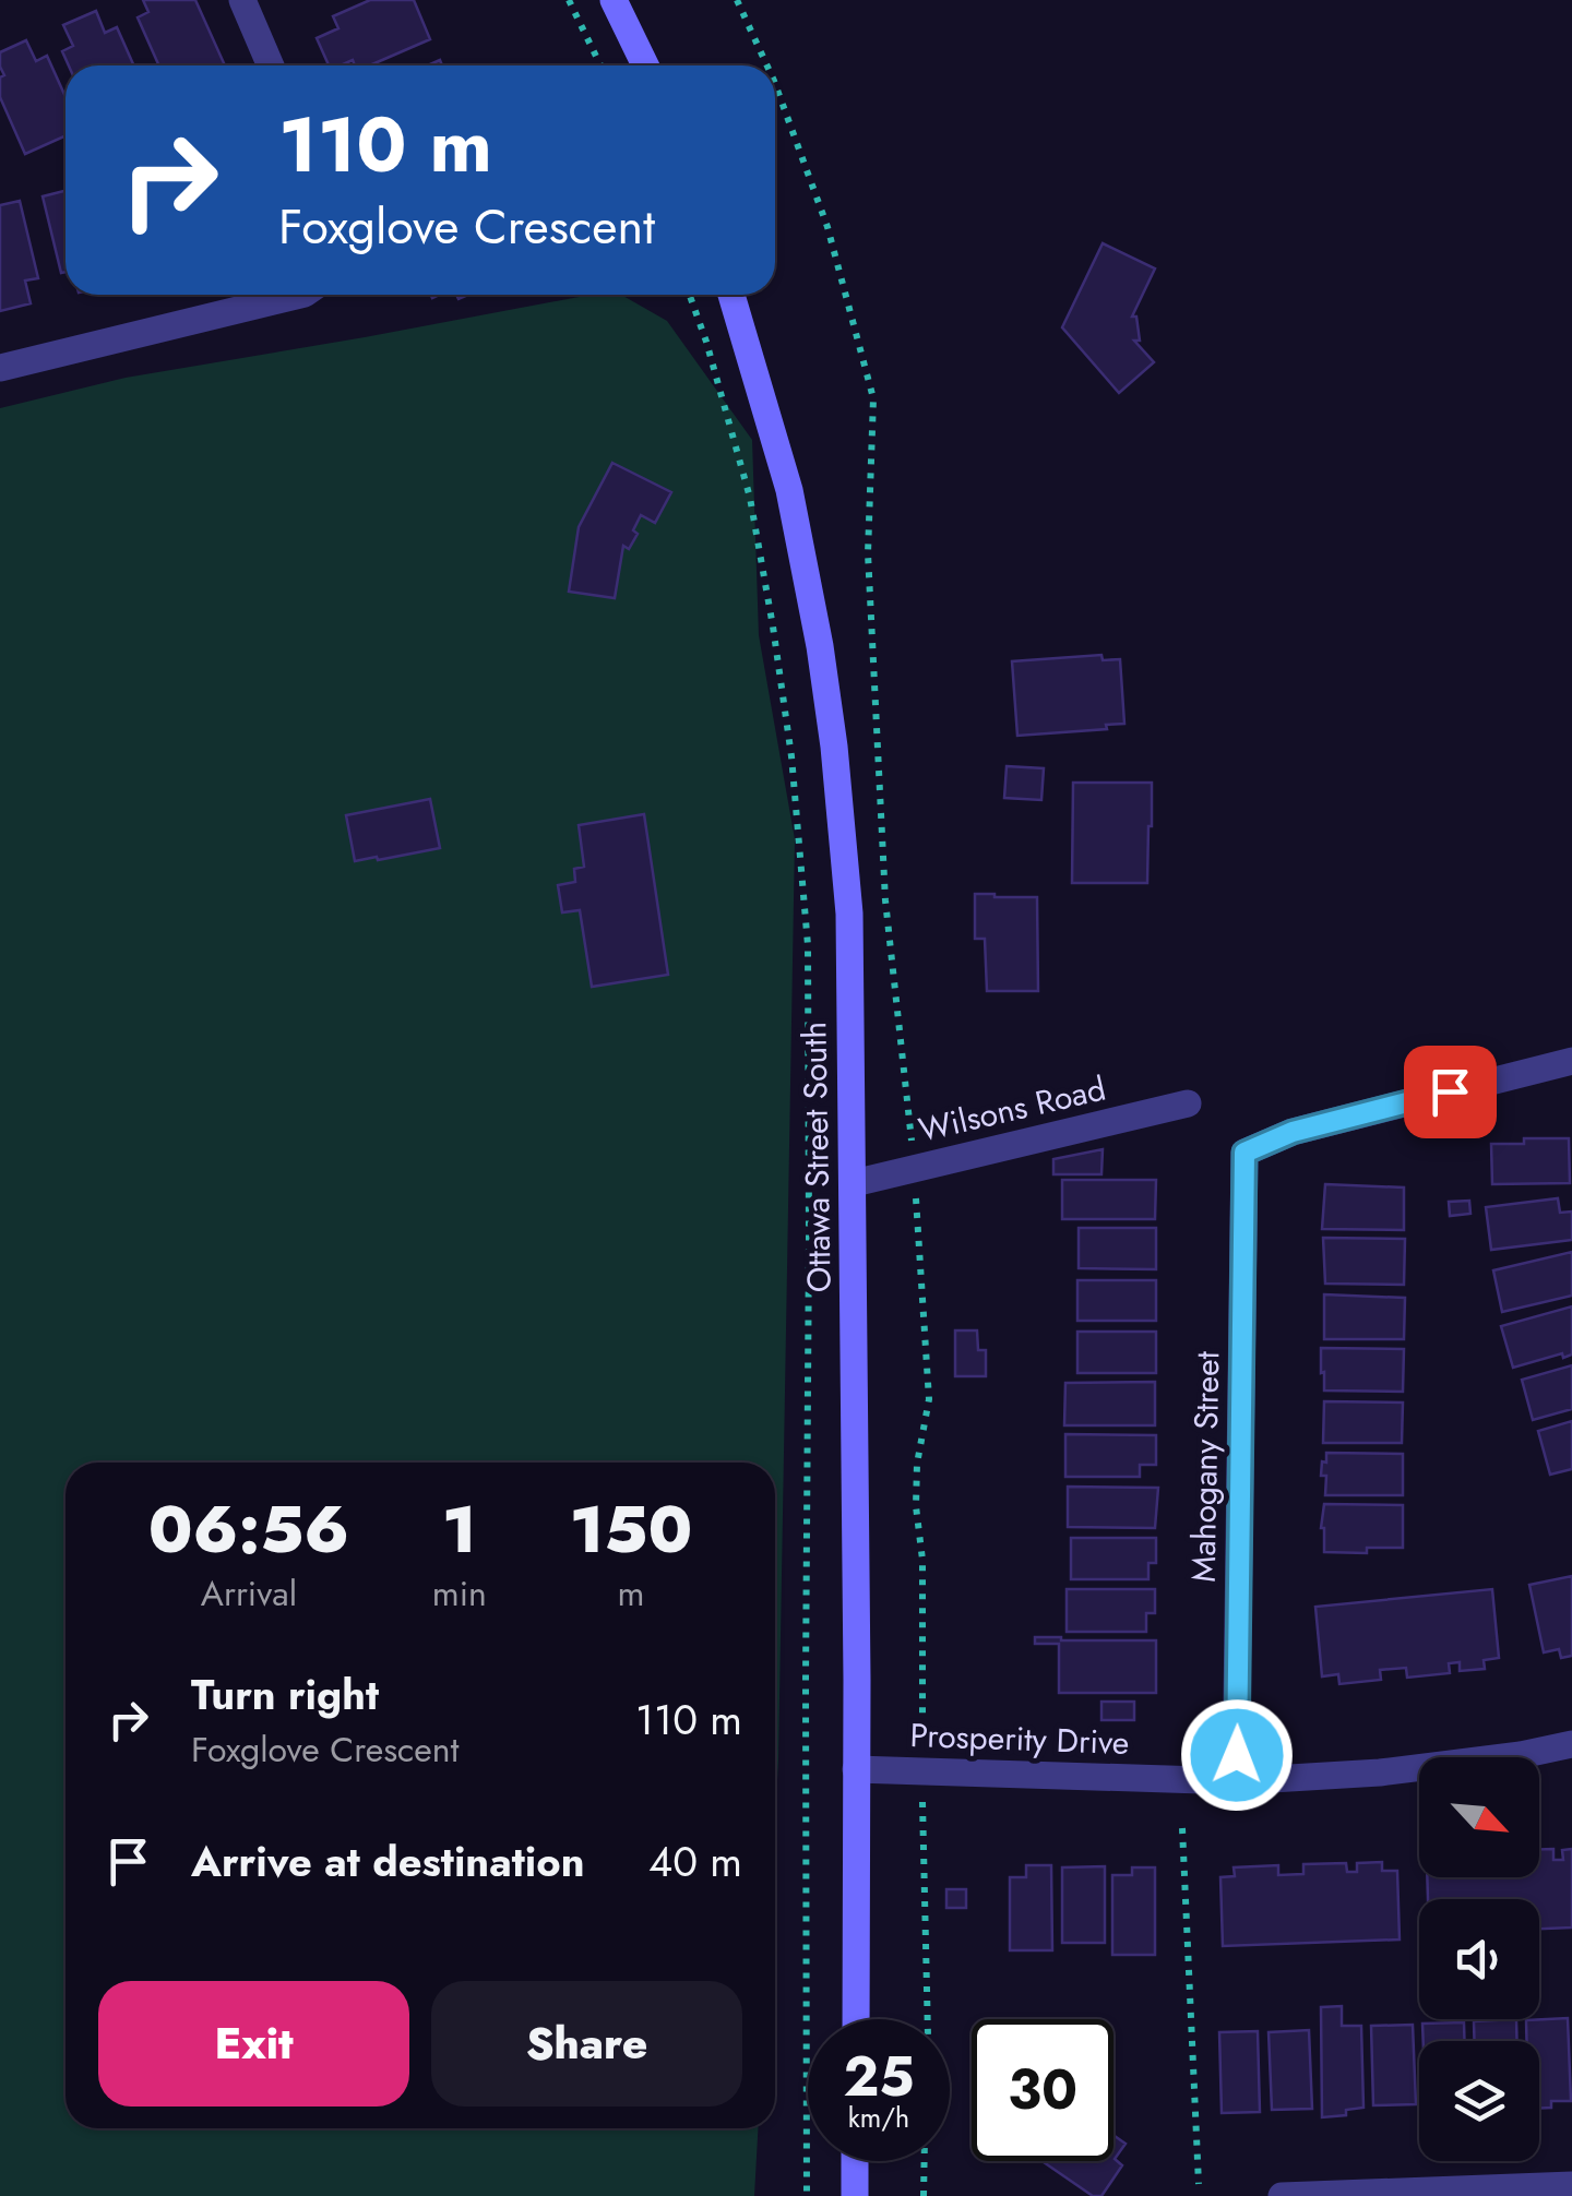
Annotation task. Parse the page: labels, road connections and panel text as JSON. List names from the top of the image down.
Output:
{
  "streets": {
    "main road": ["Ottawa Street South"],
    "street": ["Wilsons Road", "Mahogany Street", "Prosperity Drive"]
  },
  "crossings": [
    ["Wilsons Road", "Ottawa Street South"],
    ["Ottawa Street South", "Prosperity Drive"],
    ["Mahogany Street", "Prosperity Drive"]
  ],
  "north": "bottom right",
  "page": {
    "turn": ["110 m", "Foxglove Crescent"],
    "eta": [
      "06:56",
      "Arrival",
      "1",
      "min",
      "150",
      "m"
    ],
    "list": [
      {
        "name": "Turn right",
        "note": "Foxglove Crescent",
        "value": "110 m"
      },
      {
        "name": "Arrive at destination",
        "value": "40 m"
      }
    ],
    "buttons": ["Exit", "Share"],
    "speed": "25 km/h",
    "limit": "30"
  }
}
